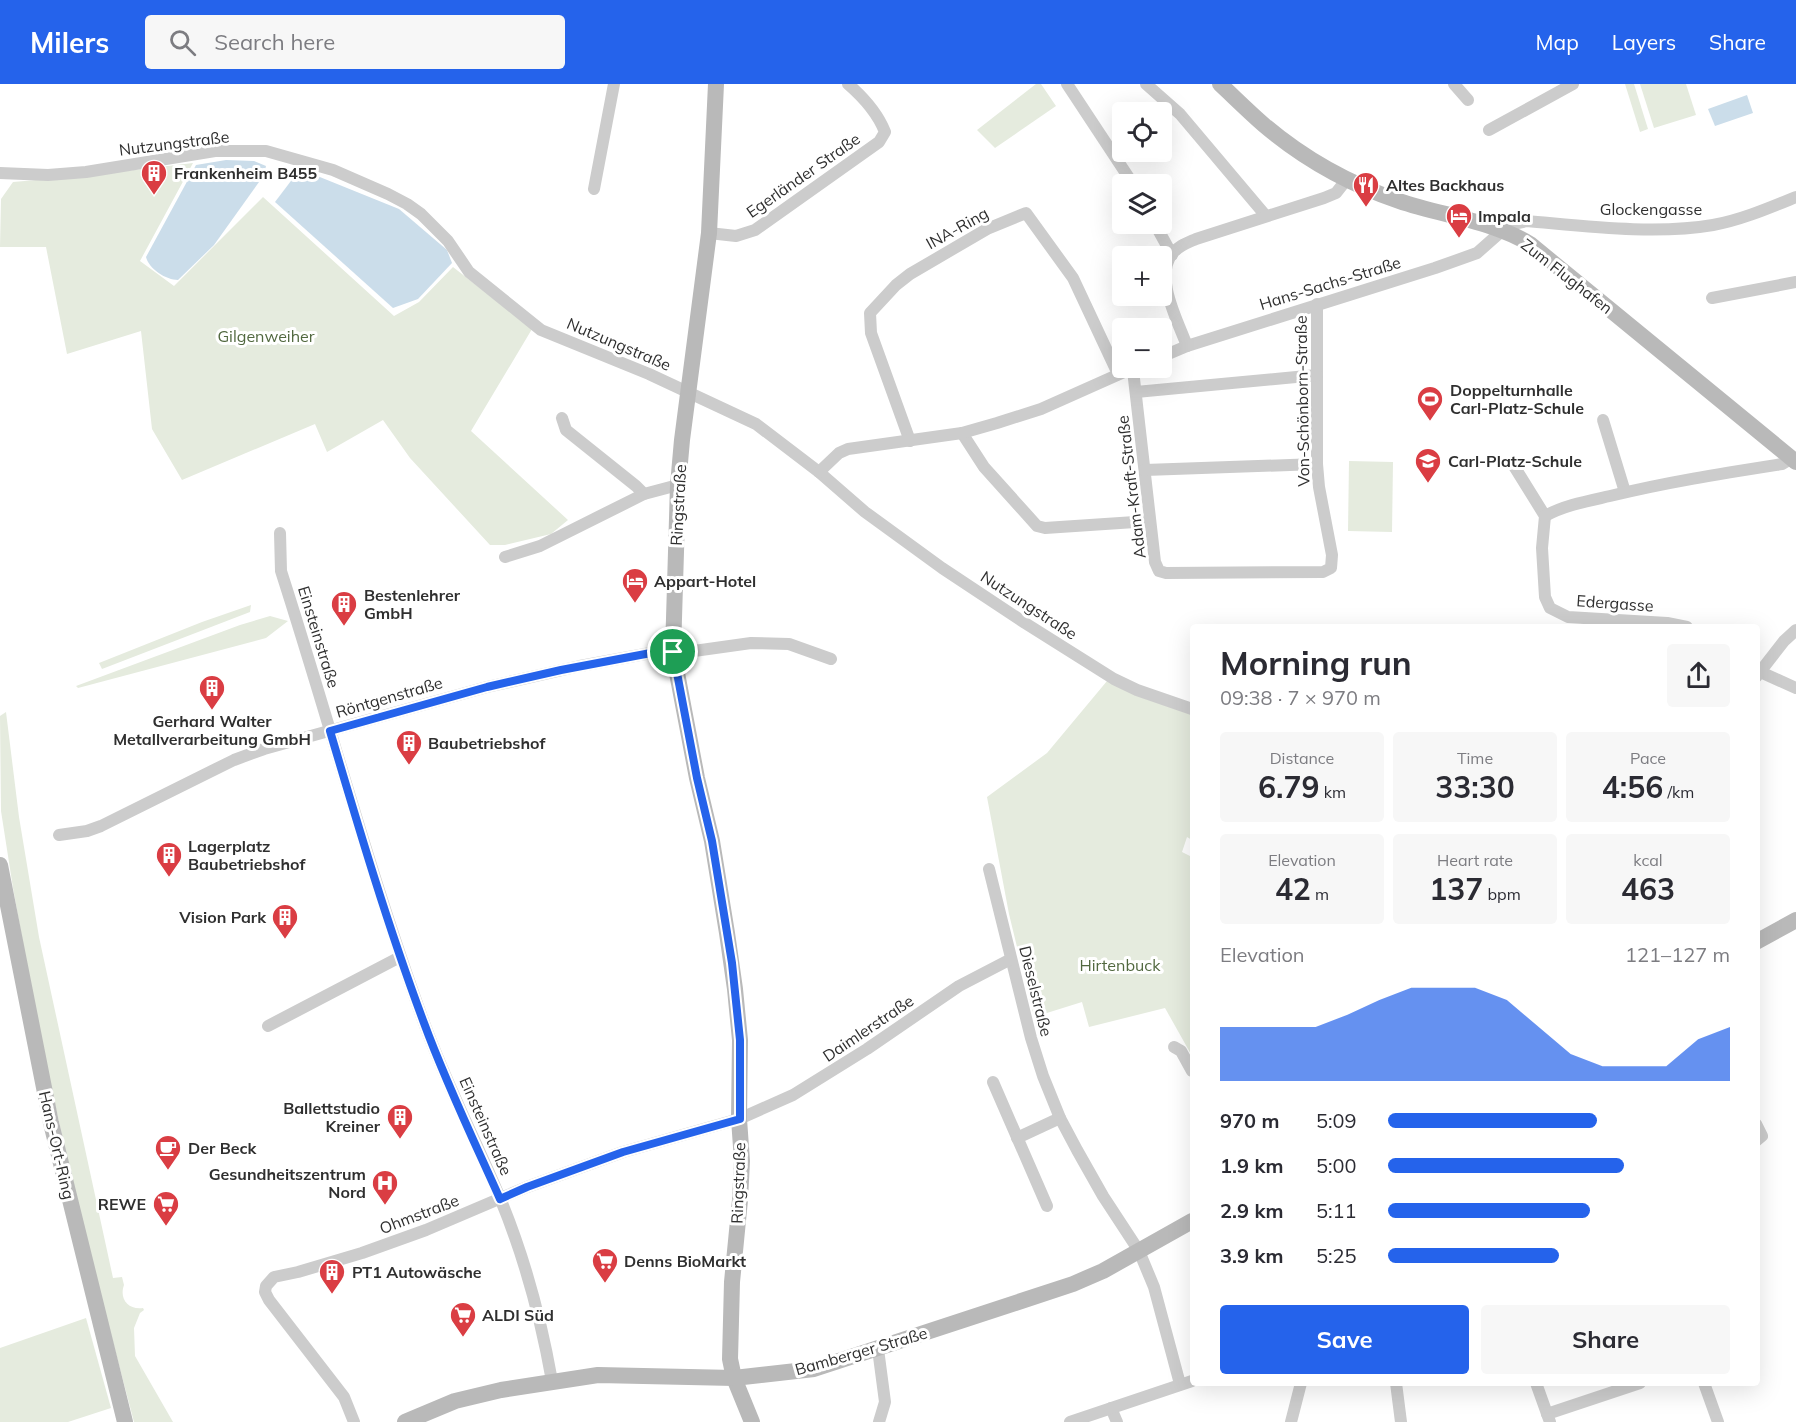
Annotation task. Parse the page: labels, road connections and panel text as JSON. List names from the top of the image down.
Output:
{
  "streets": {
    "street": [
      "Nutzungstraße",
      "Egerländer Straße",
      "Glockengasse",
      "INA-Ring",
      "Zum Flughafen",
      "Hans-Sachs-Straße",
      "Von-Schönborn-Straße",
      "Adam-Kraft-Straße",
      "Ringstraße",
      "Edergasse",
      "Einsteinstraße",
      "Röntgenstraße",
      "Dieselstraße",
      "Daimlerstraße",
      "Hans-Ort-Ring",
      "Ohmstraße",
      "Bamberger Straße"
    ]
  },
  "crossings": [
    ["Nutzungstraße", "Ringstraße"],
    ["Egerländer Straße", "Ringstraße"],
    ["Glockengasse", "Zum Flughafen"],
    ["Glockengasse", "Hans-Sachs-Straße"],
    ["Zum Flughafen", "Hans-Sachs-Straße"],
    ["Hans-Sachs-Straße", "Von-Schönborn-Straße"],
    ["Von-Schönborn-Straße", "Adam-Kraft-Straße"],
    ["Ringstraße", "Röntgenstraße"],
    ["Ringstraße", "Daimlerstraße"],
    ["Ringstraße", "Ohmstraße"],
    ["Ringstraße", "Bamberger Straße"],
    ["Einsteinstraße", "Röntgenstraße"],
    ["Einsteinstraße", "Ohmstraße"],
    ["Einsteinstraße", "Bamberger Straße"],
    ["Dieselstraße", "Daimlerstraße"],
    ["Dieselstraße", "Bamberger Straße"],
    ["Daimlerstraße", "Ohmstraße"]
  ],
  "parks": ["Gilgenweiher", "Hirtenbuck"],
  "places": {
    "building": [
      "Frankenheim B455",
      "Bestenlehrer GmbH",
      "Gerhard Walter Metallverarbeitung GmbH",
      "Baubetriebshof",
      "Lagerplatz Baubetriebshof",
      "Vision Park",
      "Ballettstudio Kreiner",
      "PT1 Autowäsche"
    ],
    "restaurant": ["Altes Backhaus"],
    "hotel": ["Impala", "Appart-Hotel"],
    "sports": ["Doppelturnhalle Carl-Platz-Schule"],
    "school or university": ["Carl-Platz-Schule"],
    "cafe": ["Der Beck"],
    "hospital": ["Gesundheitszentrum Nord"],
    "supermarket": ["REWE", "Denns BioMarkt", "ALDI Süd"]
  },
  "page": {
    "header": "Milers",
    "search": "Search here",
    "nav": ["Map", "Layers", "Share"],
    "map_buttons": ["+", "−"],
    "heading": ["Morning run", "09:38 · 7 × 970 m"],
    "stats": [
      ["Distance", "6.79 km"],
      ["Time", "33:30"],
      ["Pace", "4:56 /km"],
      ["Elevation", "42 m"],
      ["Heart rate", "137 bpm"],
      ["kcal", "463"]
    ],
    "chart": ["Elevation", "121–127 m"],
    "list": [
      {
        "name": "970 m",
        "note": "5:09"
      },
      {
        "name": "1.9 km",
        "note": "5:00"
      },
      {
        "name": "2.9 km",
        "note": "5:11"
      },
      {
        "name": "3.9 km",
        "note": "5:25"
      }
    ],
    "buttons": ["Save", "Share"]
  }
}
